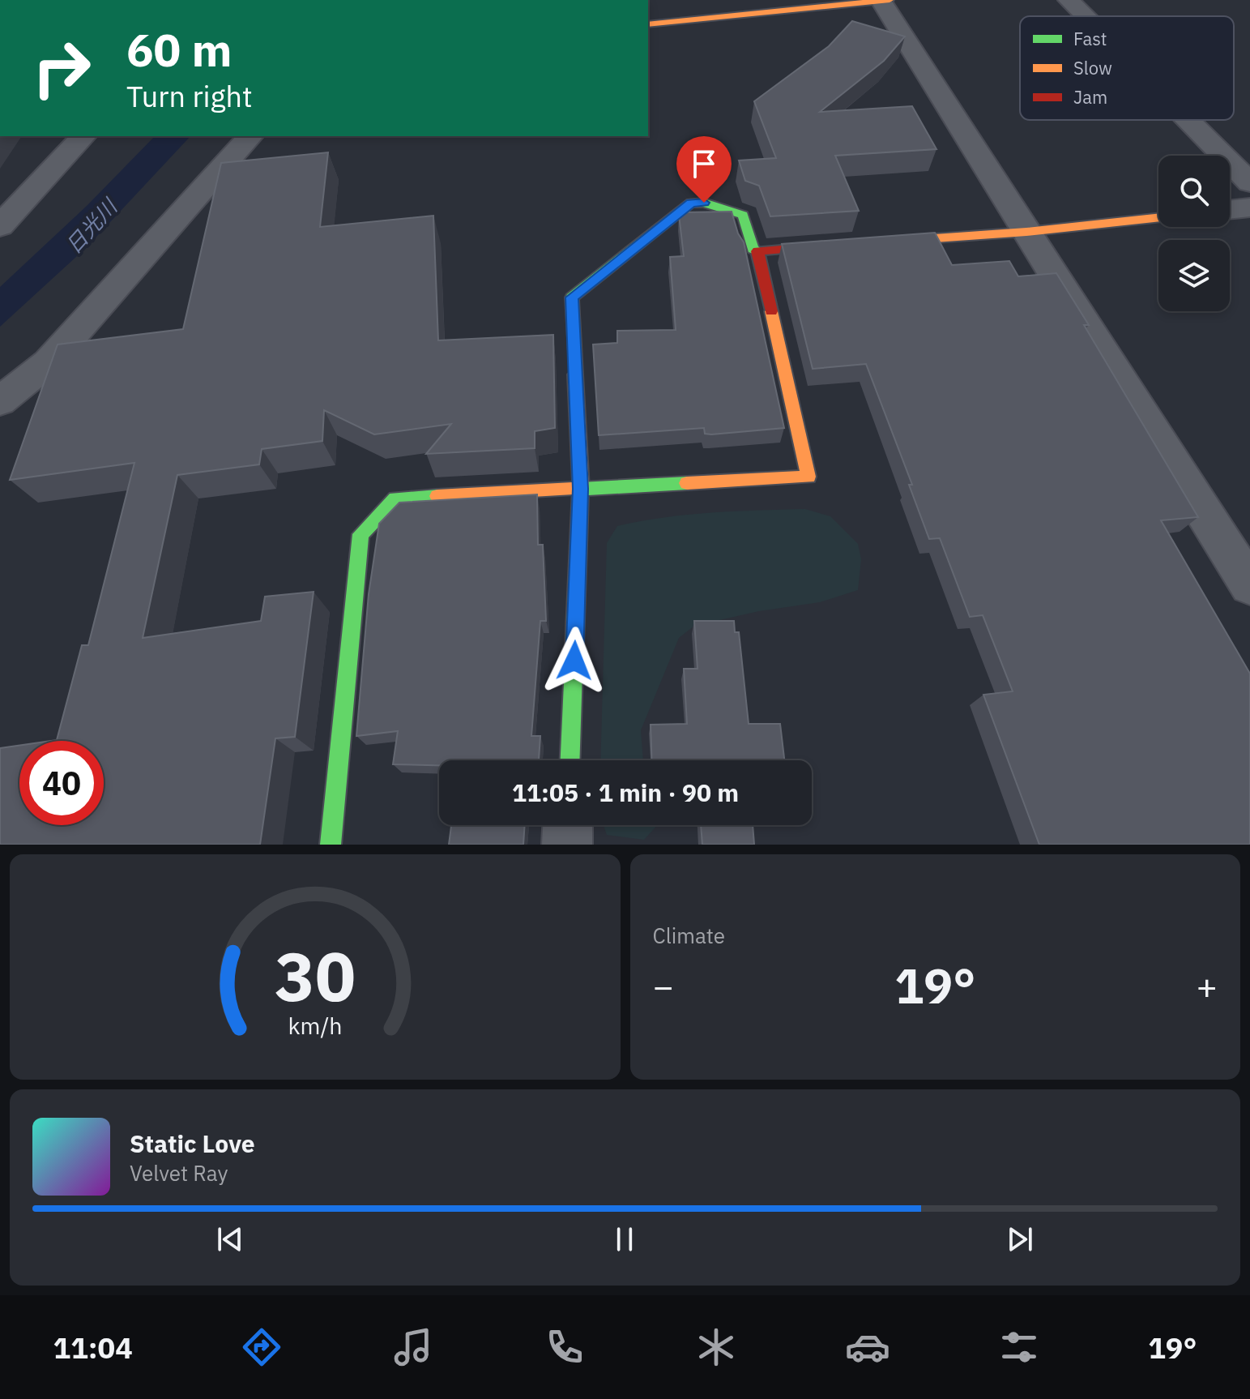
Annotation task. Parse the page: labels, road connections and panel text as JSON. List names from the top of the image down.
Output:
{
  "water": ["日光川"],
  "legend": ["Fast", "Slow", "Jam"],
  "page": {
    "turn": ["60 m", "Turn right"],
    "limit": "40",
    "trip": "11:05 · 1 min · 90 m",
    "tile": "Climate",
    "heat": ["−", "19°", "+"],
    "song": ["Static Love", "Velvet Ray"],
    "tabs": ["11:04", "19°"],
    "gauge": ["30", "km/h"]
  }
}
